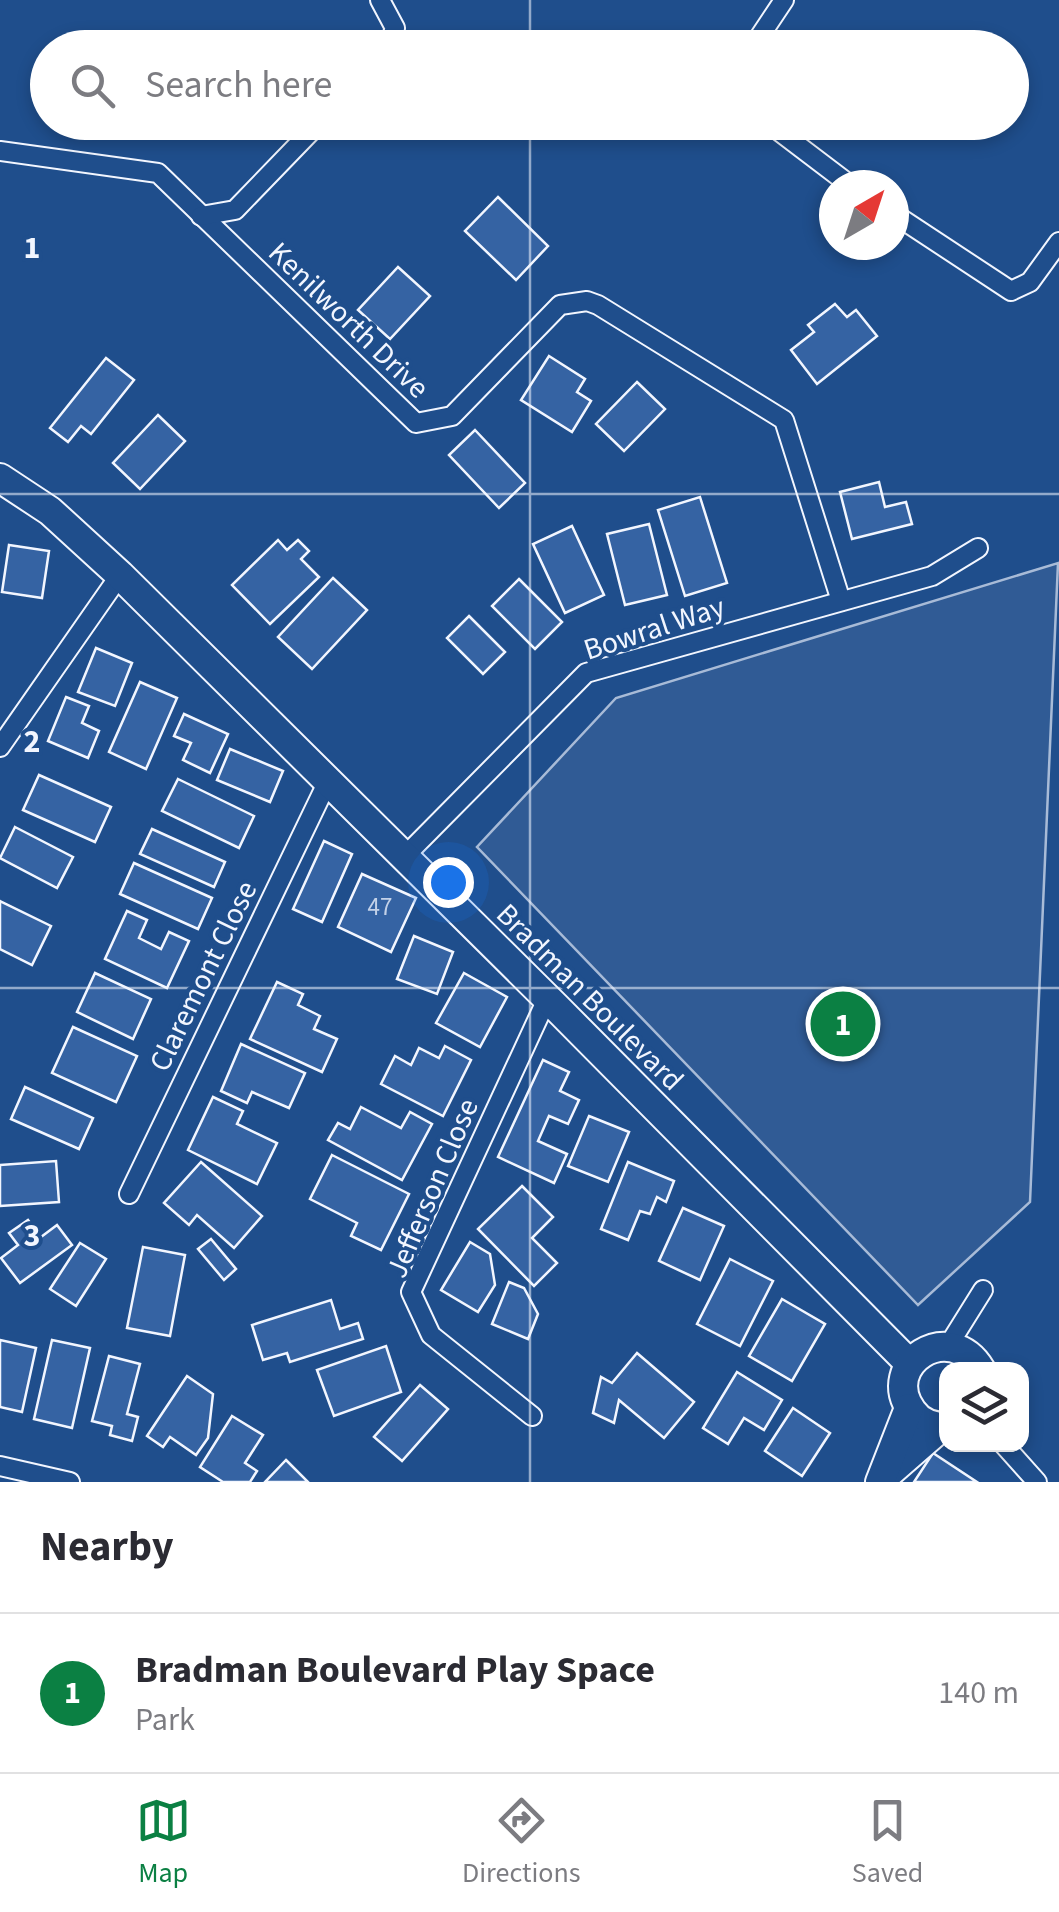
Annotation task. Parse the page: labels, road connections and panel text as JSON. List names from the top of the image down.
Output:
{
  "streets": {
    "street": [
      "Kenilworth Drive",
      "Bowral Way",
      "Claremont Close",
      "Bradman Boulevard",
      "Jefferson Close"
    ]
  },
  "crossings": [
    ["Kenilworth Drive", "Bowral Way"],
    ["Bowral Way", "Bradman Boulevard"],
    ["Claremont Close", "Bradman Boulevard"],
    ["Bradman Boulevard", "Jefferson Close"]
  ],
  "house_numbers": ["47"],
  "north": "top right",
  "page": {
    "search": "Search here",
    "pins": "1",
    "heading": "Nearby",
    "list": [
      {
        "mark": "1",
        "name": "Bradman Boulevard Play Space",
        "note": "Park",
        "value": "140 m"
      }
    ],
    "nav": ["Map", "Directions", "Saved"]
  },
  "grid": {
    "rows": ["1", "2", "3"]
  }
}
